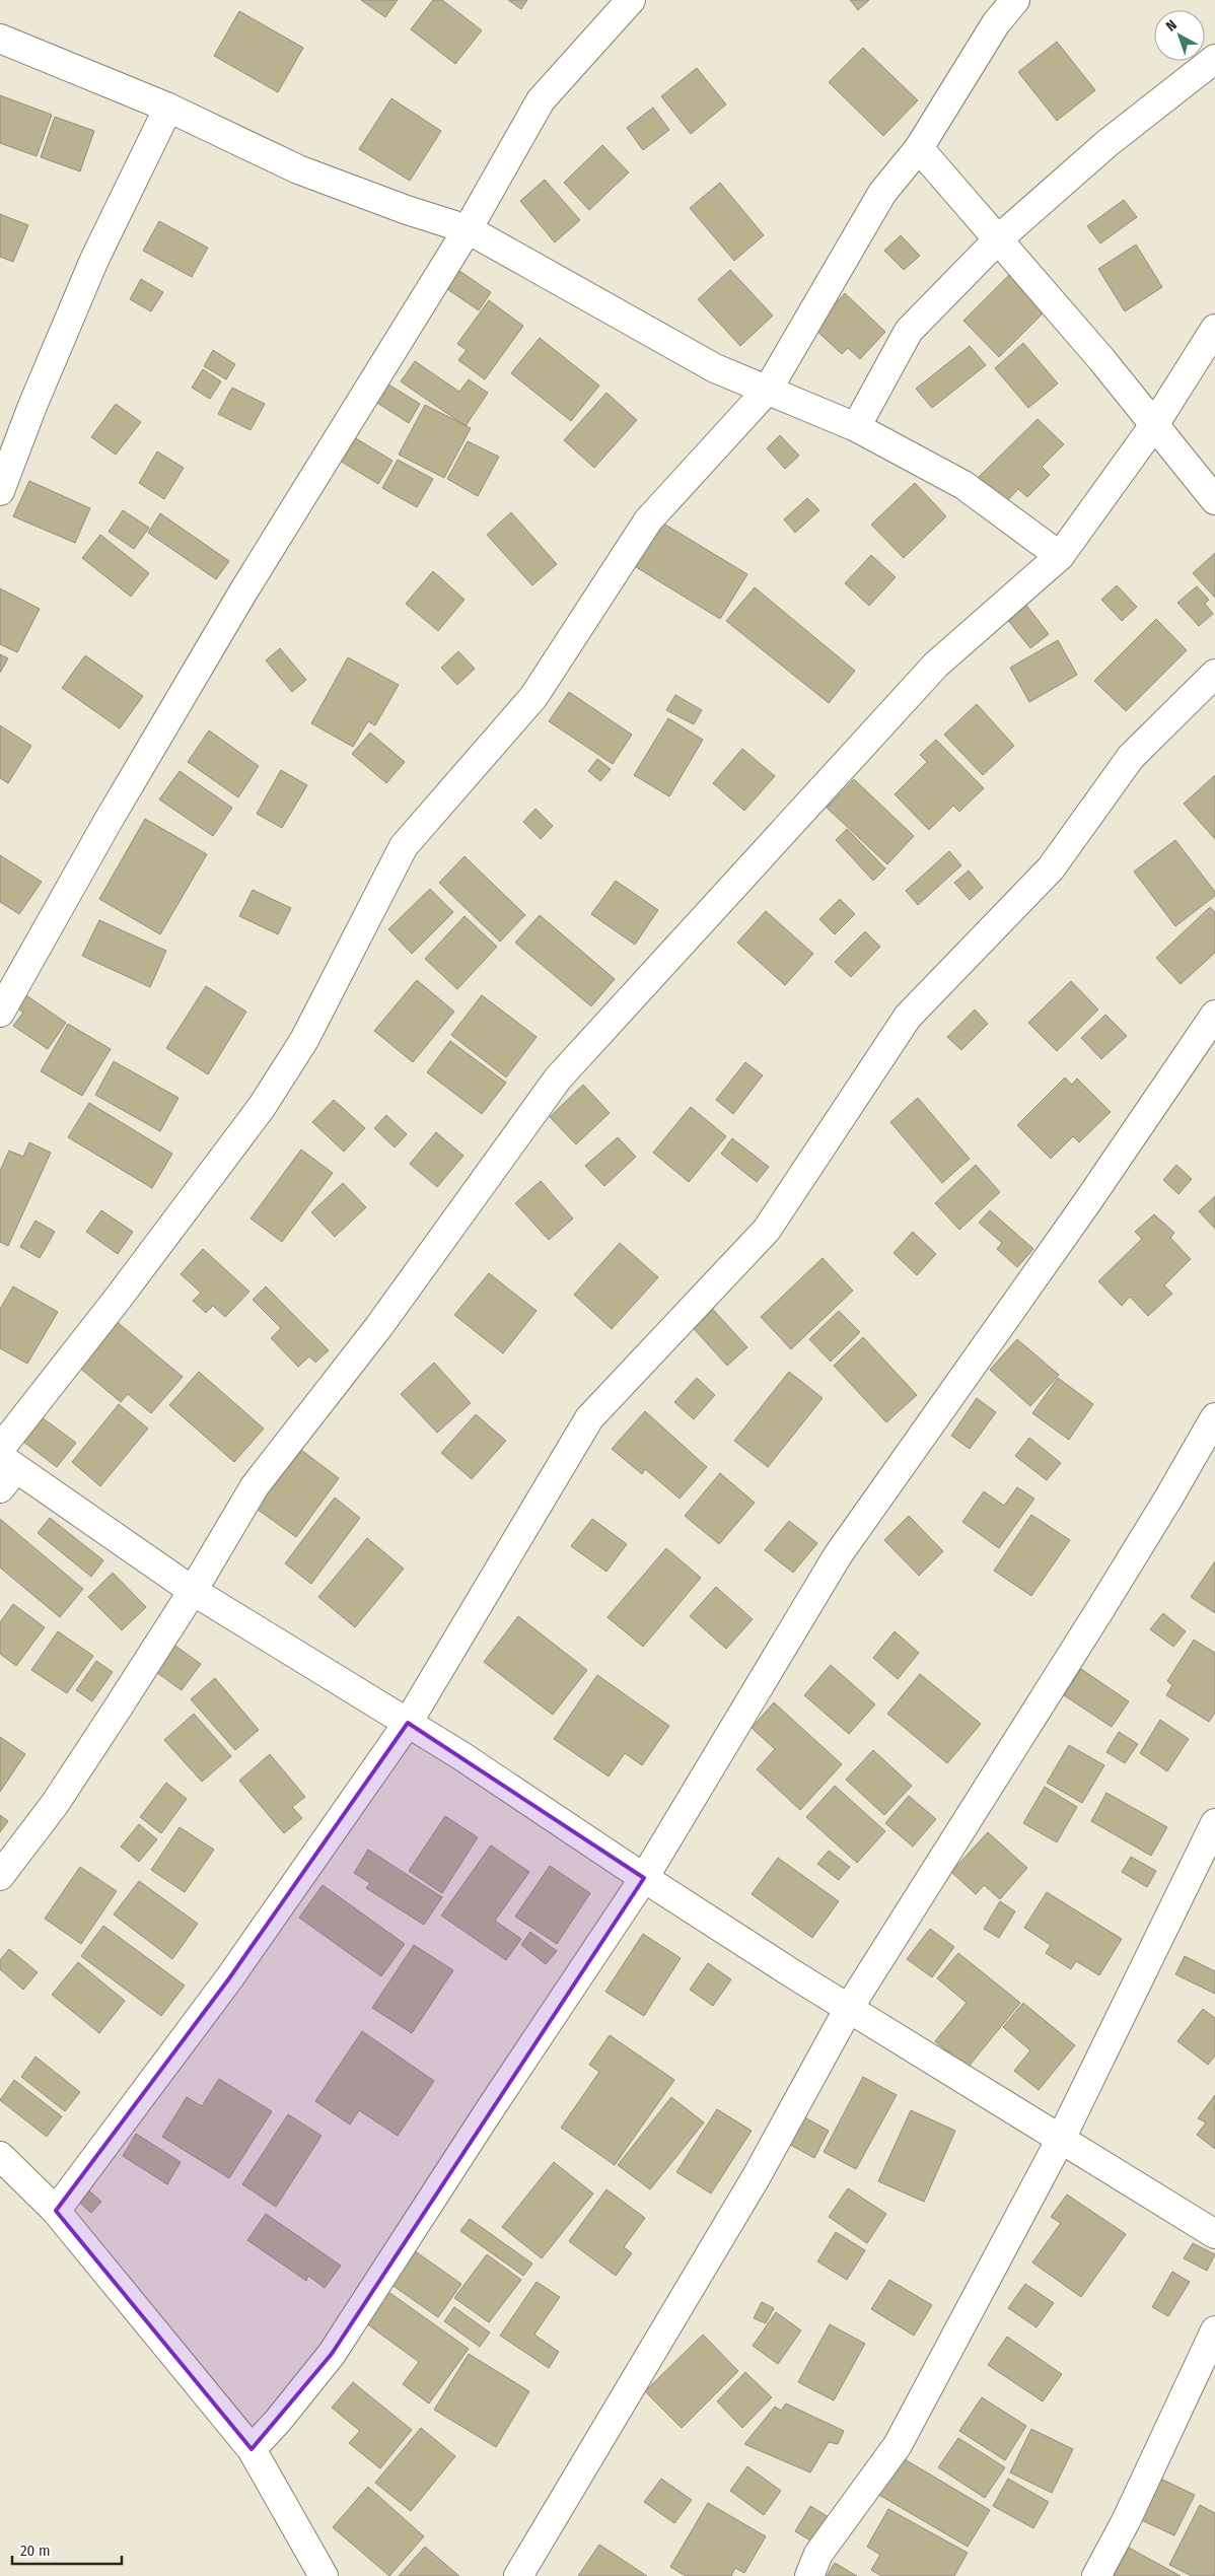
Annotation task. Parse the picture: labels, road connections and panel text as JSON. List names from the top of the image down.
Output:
{
  "scale_bar": "20 m",
  "north": "top left"
}
